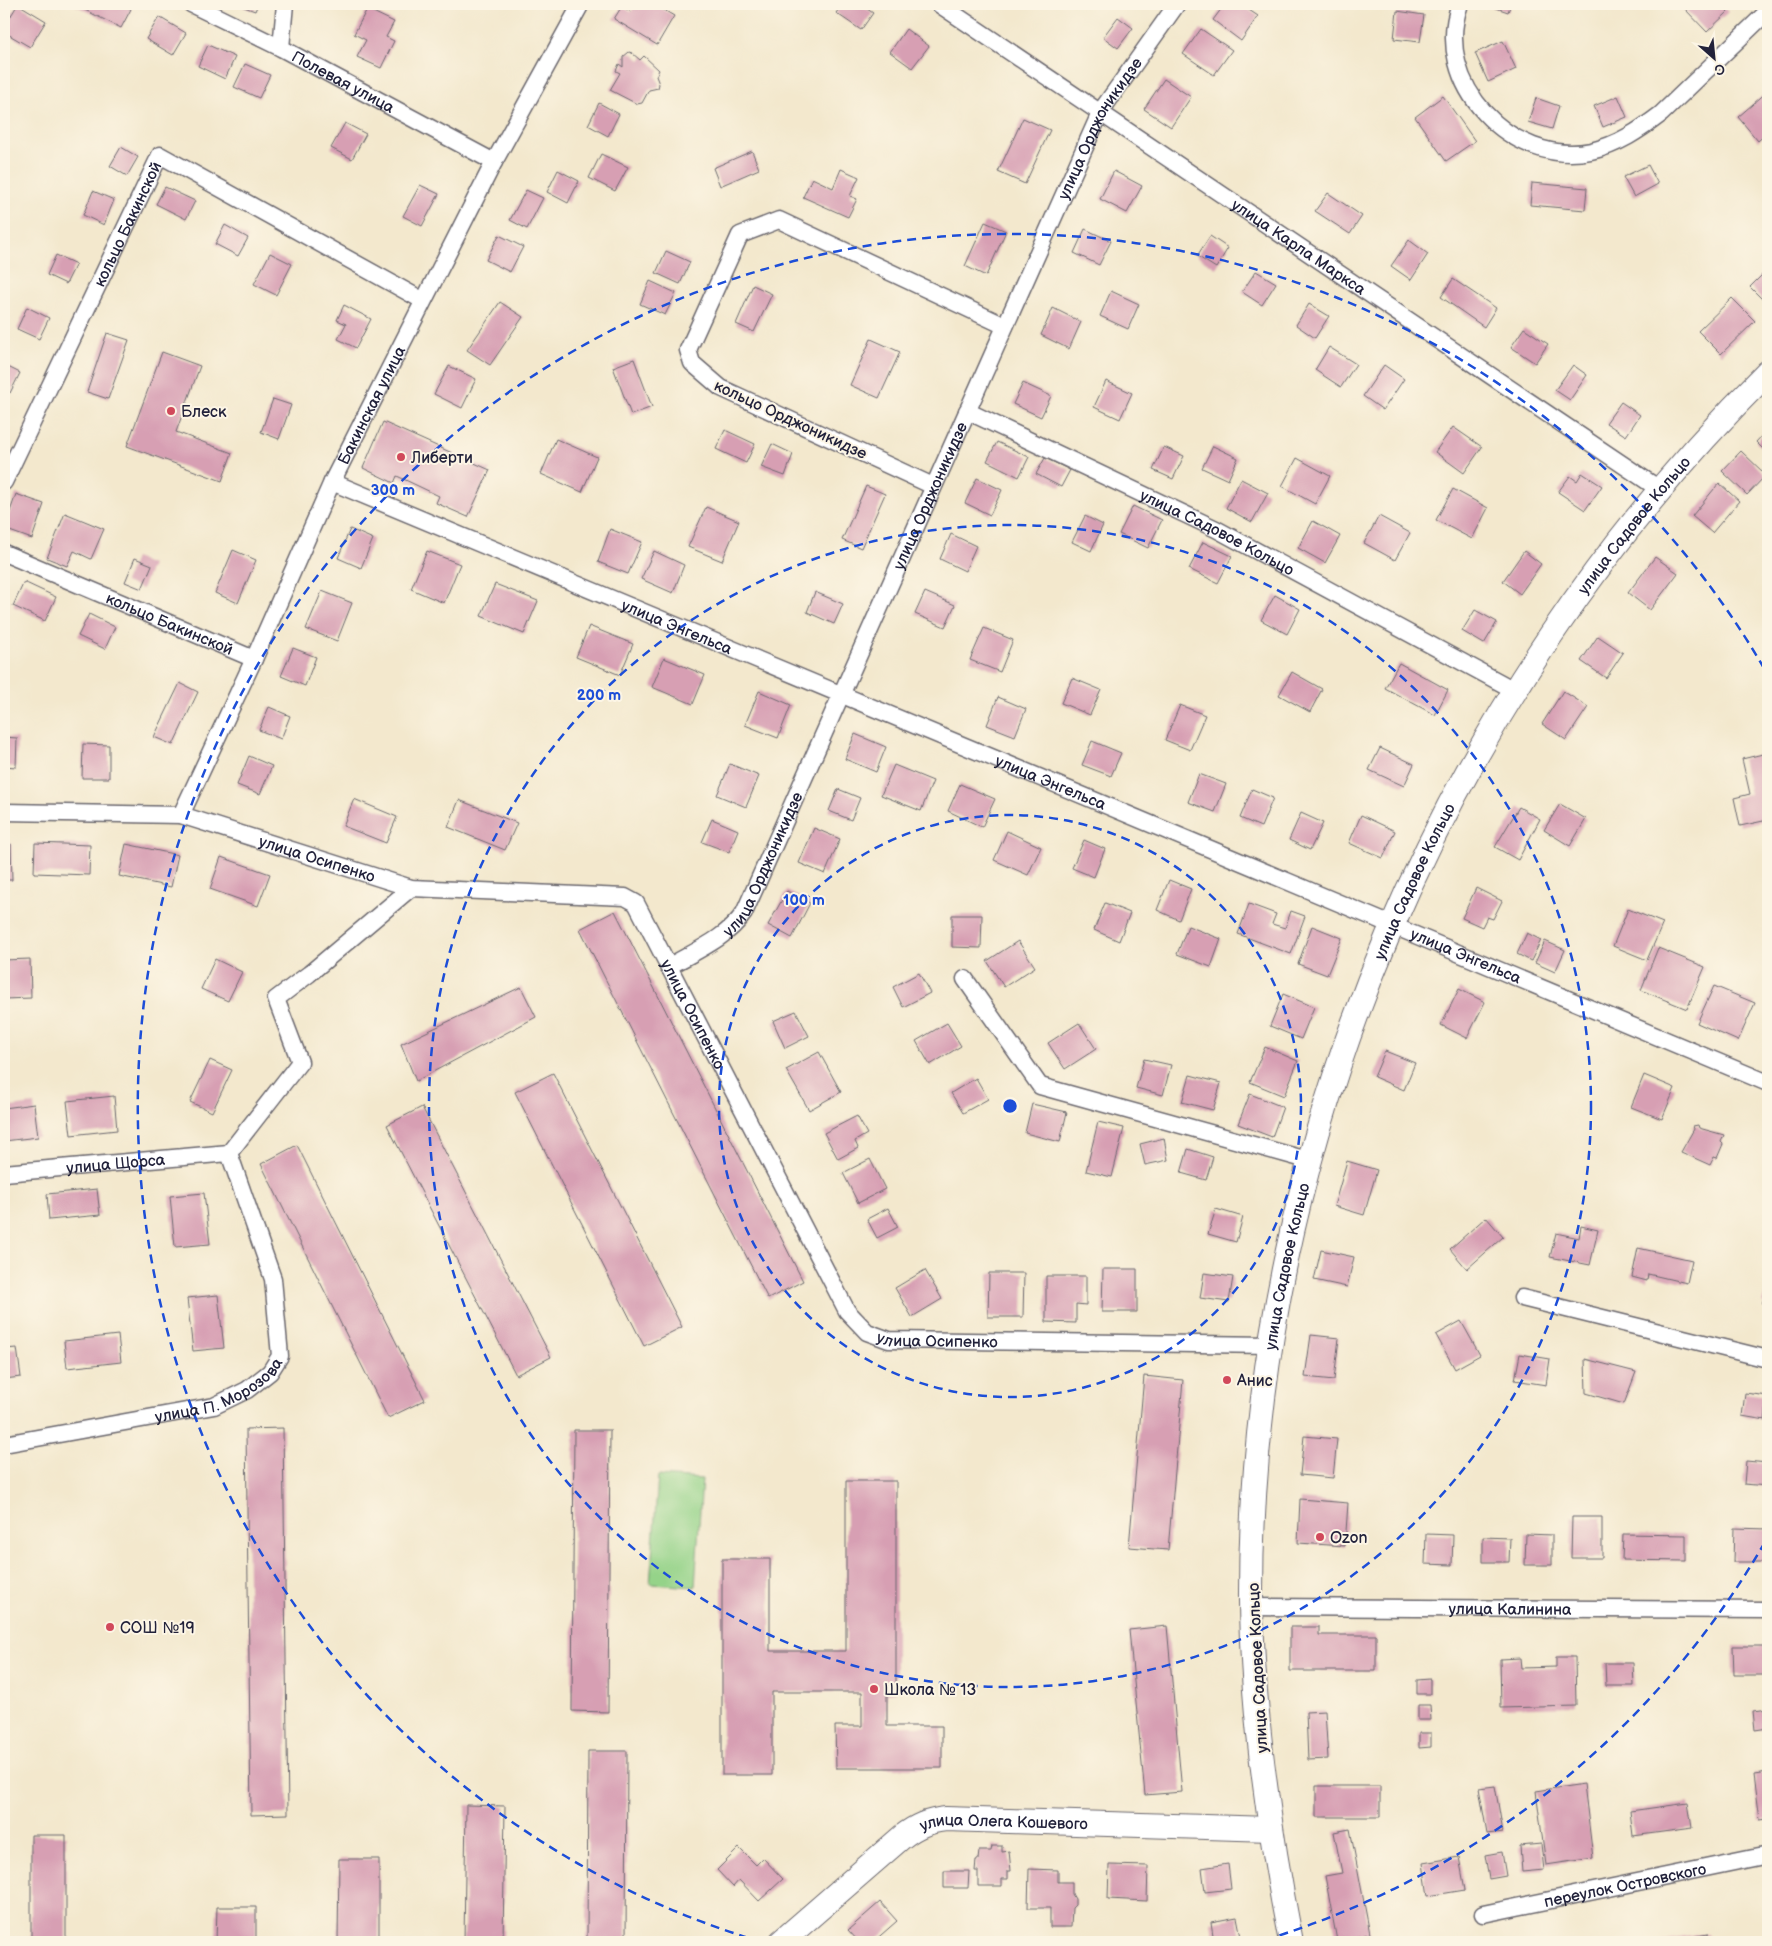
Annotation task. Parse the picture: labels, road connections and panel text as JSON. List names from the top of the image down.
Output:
{
  "streets": {
    "main road": ["улица Садовое Кольцо", "улица Олега Кошевого"],
    "street": [
      "Полевая улица",
      "улица Орджоникидзе",
      "кольцо Бакинской",
      "улица Карла Маркса",
      "Бакинская улица",
      "кольцо Орджоникидзе",
      "улица Энгельса",
      "улица Осипенко",
      "улица Щорса",
      "улица П. Морозова",
      "улица Калинина",
      "переулок Островского"
    ]
  },
  "crossings": [
    ["Полевая улица", "Бакинская улица"],
    ["улица Орджоникидзе", "улица Карла Маркса"],
    ["улица Орджоникидзе", "кольцо Орджоникидзе"],
    ["улица Орджоникидзе", "улица Садовое Кольцо"],
    ["улица Орджоникидзе", "улица Энгельса"],
    ["улица Орджоникидзе", "улица Осипенко"],
    ["кольцо Бакинской", "Бакинская улица"],
    ["улица Карла Маркса", "улица Садовое Кольцо"],
    ["Бакинская улица", "улица Энгельса"],
    ["Бакинская улица", "улица Осипенко"],
    ["улица Садовое Кольцо", "улица Энгельса"],
    ["улица Садовое Кольцо", "улица Осипенко"],
    ["улица Садовое Кольцо", "улица Калинина"],
    ["улица Садовое Кольцо", "улица Олега Кошевого"],
    ["улица Щорса", "улица П. Морозова"]
  ],
  "places": [
    "Блеск",
    "Либерти",
    "Анис",
    "Ozon",
    "СОШ №19",
    "Школа № 13"
  ],
  "north": "bottom right",
  "rings": ["300 m", "200 m", "100 m"]
}
